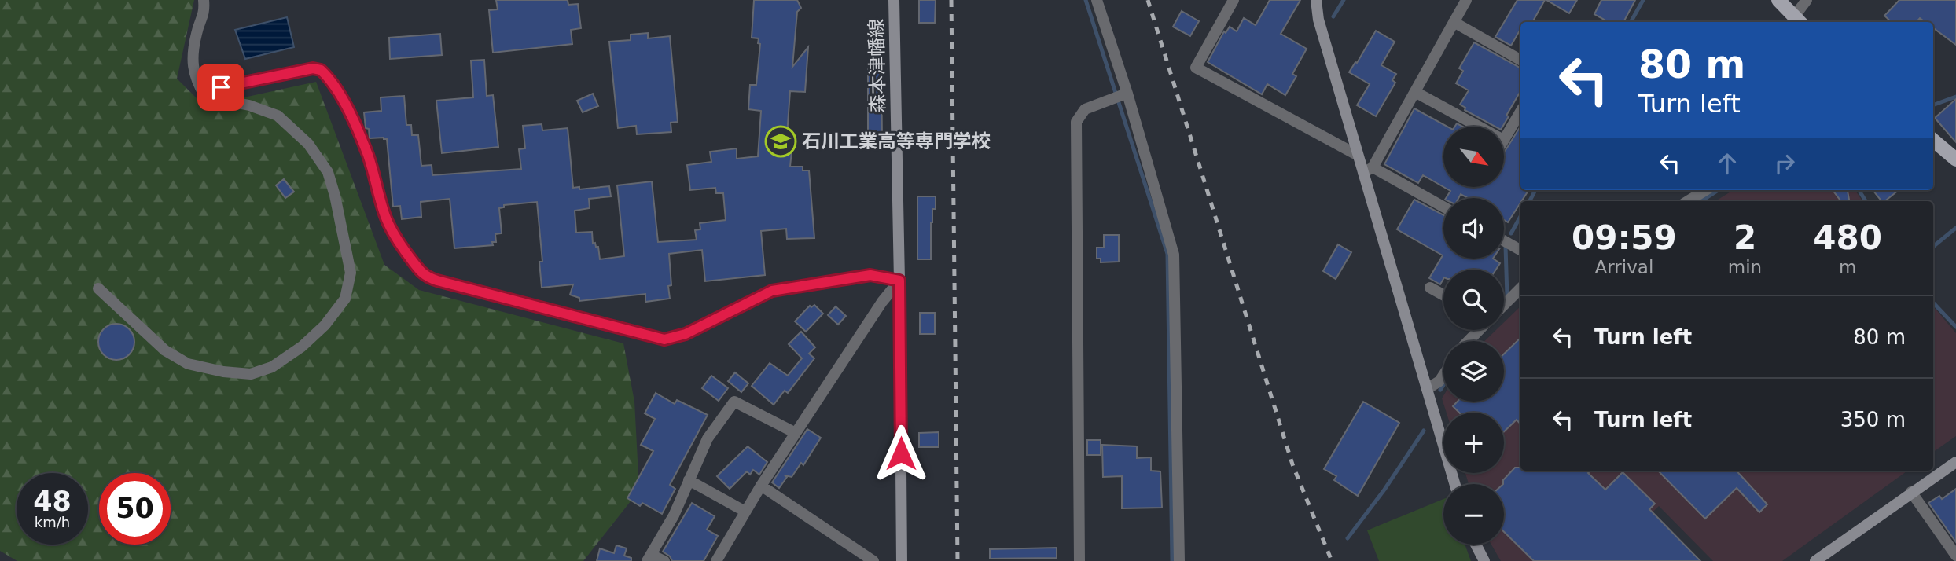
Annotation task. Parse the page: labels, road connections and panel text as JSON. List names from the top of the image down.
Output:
{
  "streets": {
    "main road": ["森本津幡線"]
  },
  "places": {
    "school or university": ["石川工業高等専門学校"]
  },
  "north": "bottom right",
  "page": {
    "turn": ["80 m", "Turn left"],
    "map_buttons": ["+", "−"],
    "eta": [
      "09:59",
      "Arrival",
      "2",
      "min",
      "480",
      "m"
    ],
    "list": [
      {
        "name": "Turn left",
        "value": "80 m"
      },
      {
        "name": "Turn left",
        "value": "350 m"
      }
    ],
    "speed": "48 km/h",
    "limit": "50"
  }
}
